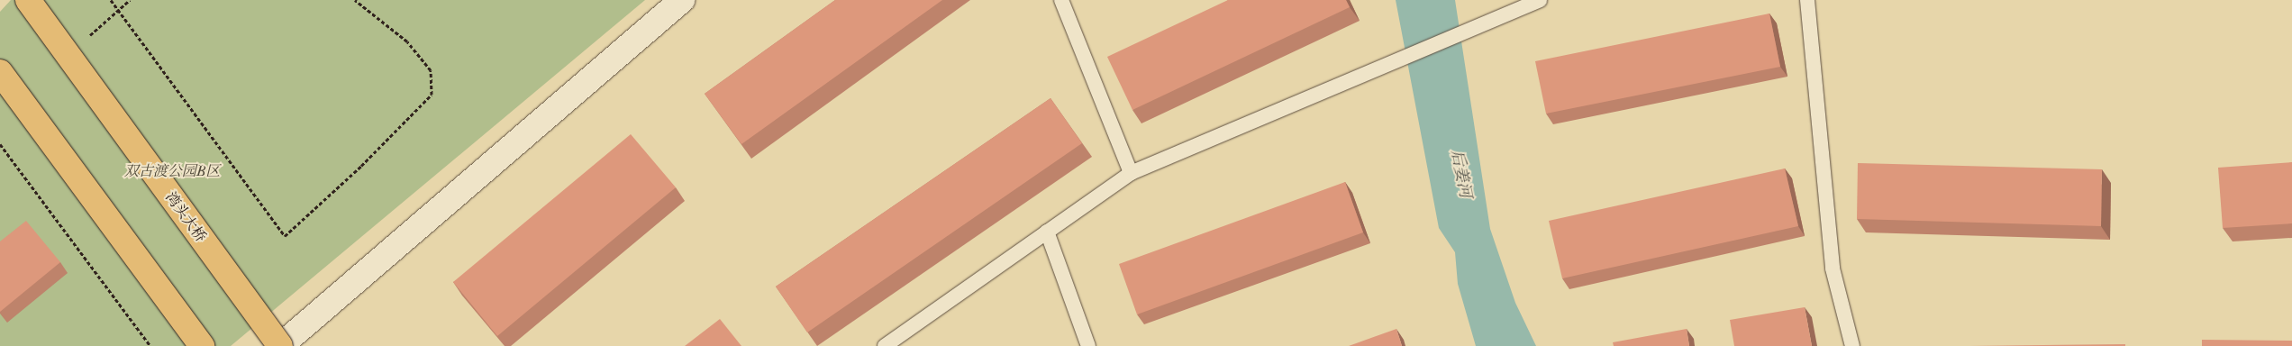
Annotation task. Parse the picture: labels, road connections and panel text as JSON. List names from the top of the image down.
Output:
{
  "streets": {
    "main road": ["湾头大桥"]
  },
  "water": ["后姜河"],
  "parks": ["双古渡公园B区"]
}
